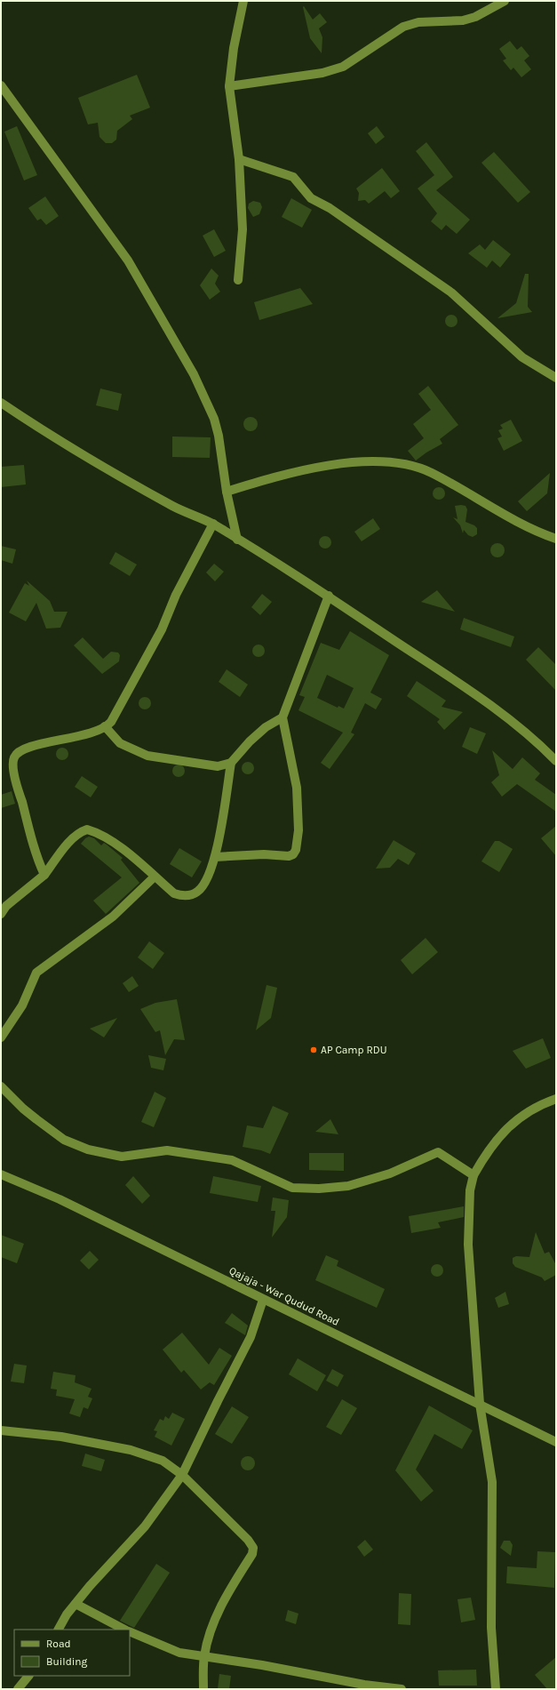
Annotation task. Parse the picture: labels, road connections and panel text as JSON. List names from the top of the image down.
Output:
{
  "streets": {
    "street": ["Qajaja - War Qudud Road"]
  },
  "places": ["AP Camp RDU"],
  "legend": ["Road", "Building"]
}
